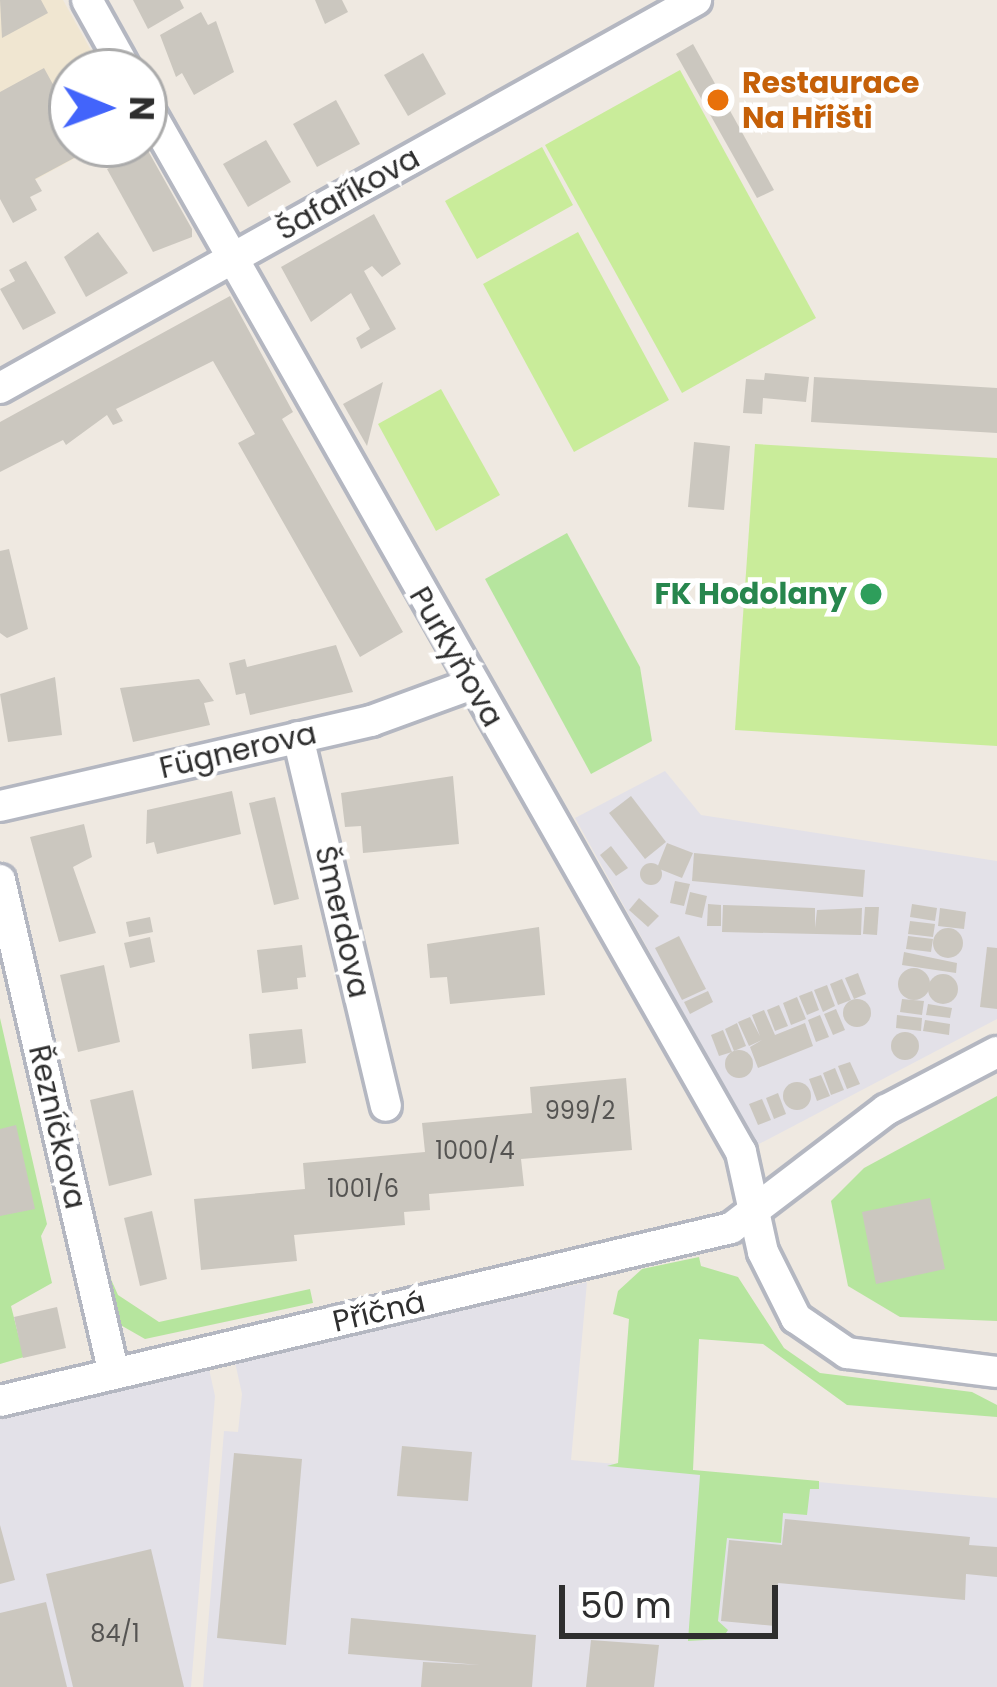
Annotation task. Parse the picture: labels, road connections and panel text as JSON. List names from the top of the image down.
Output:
{
  "streets": {
    "street": [
      "Šafaříkova",
      "Purkyňova",
      "Fügnerova",
      "Šmerdova",
      "Řezníčkova",
      "Příčná"
    ]
  },
  "crossings": [
    ["Šafaříkova", "Purkyňova"],
    ["Purkyňova", "Fügnerova"],
    ["Purkyňova", "Příčná"],
    ["Fügnerova", "Šmerdova"],
    ["Řezníčkova", "Příčná"]
  ],
  "places": ["Restaurace Na Hřišti", "FK Hodolany"],
  "house_numbers": [
    "999/2",
    "1000/4",
    "1001/6",
    "84/1"
  ],
  "scale_bar": "50 m",
  "north": "right"
}
